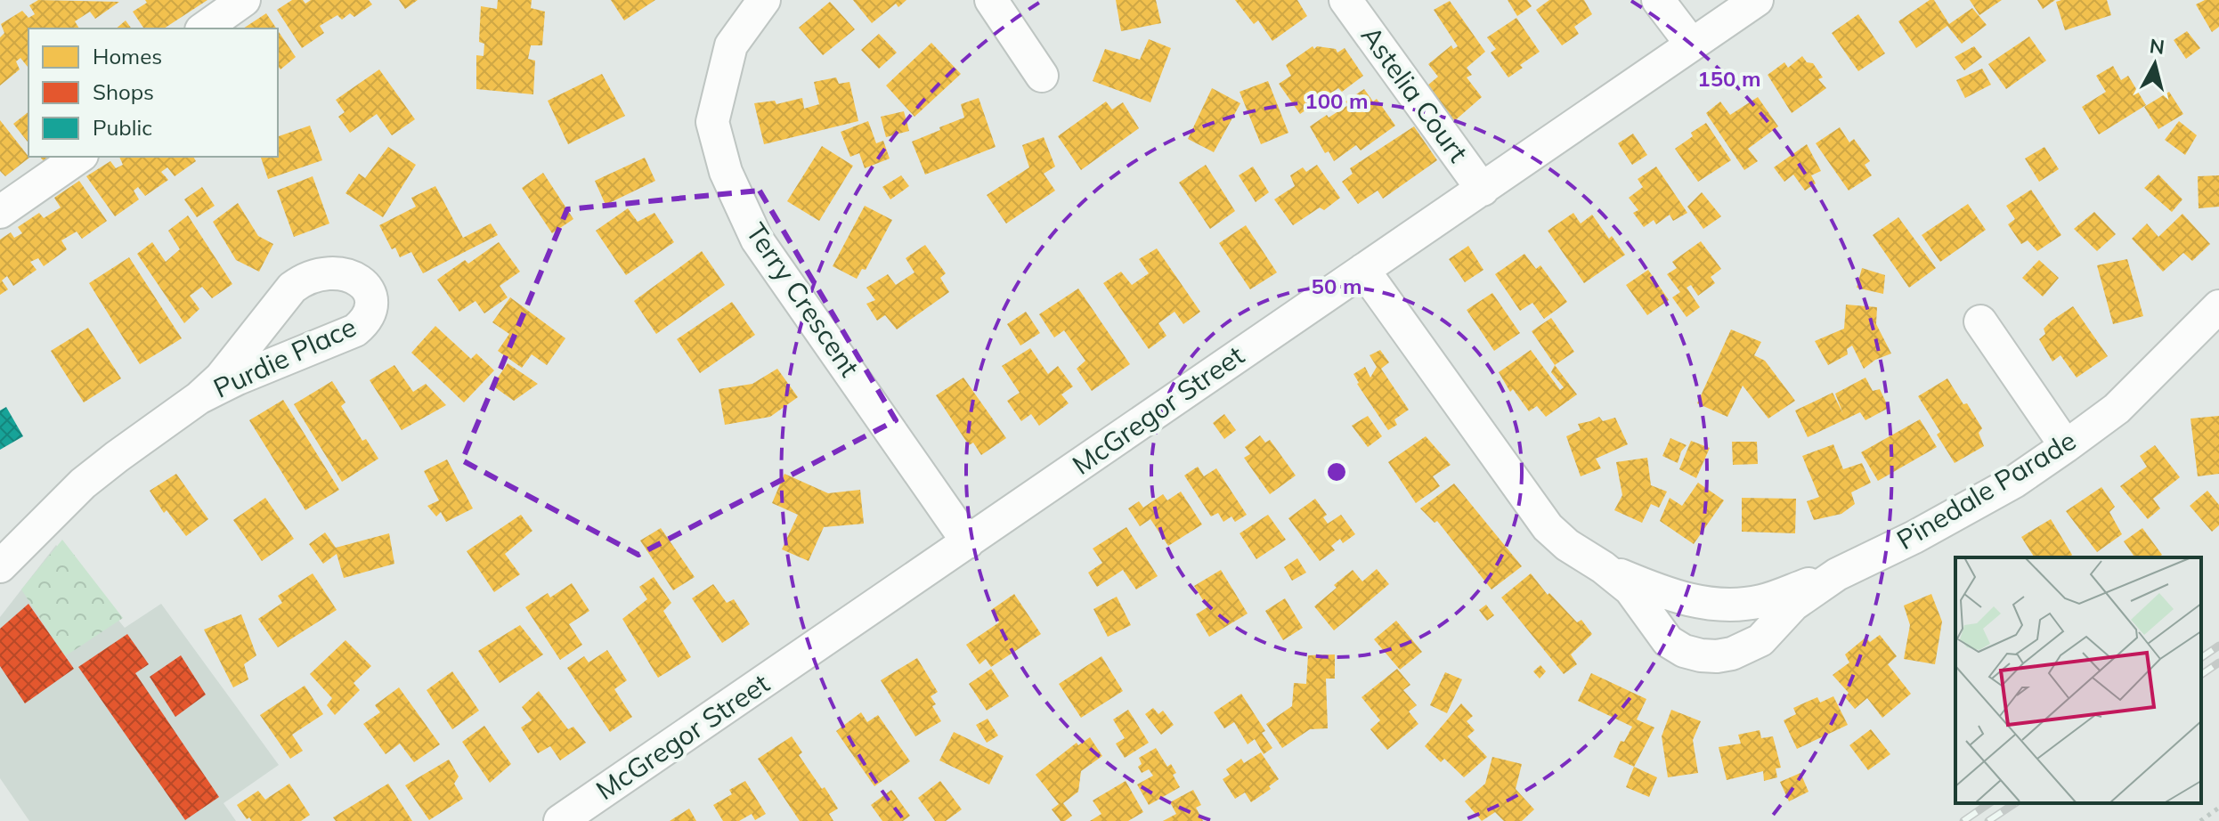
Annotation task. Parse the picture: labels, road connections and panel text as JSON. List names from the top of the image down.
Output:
{
  "streets": {
    "street": [
      "Astelia Court",
      "Terry Crescent",
      "Purdie Place",
      "McGregor Street",
      "Pinedale Parade"
    ]
  },
  "crossings": [
    ["Astelia Court", "McGregor Street"],
    ["Terry Crescent", "McGregor Street"],
    ["McGregor Street", "Pinedale Parade"]
  ],
  "legend": ["Homes", "Shops", "Public"],
  "north": "top",
  "rings": ["150 m", "100 m", "50 m"]
}
